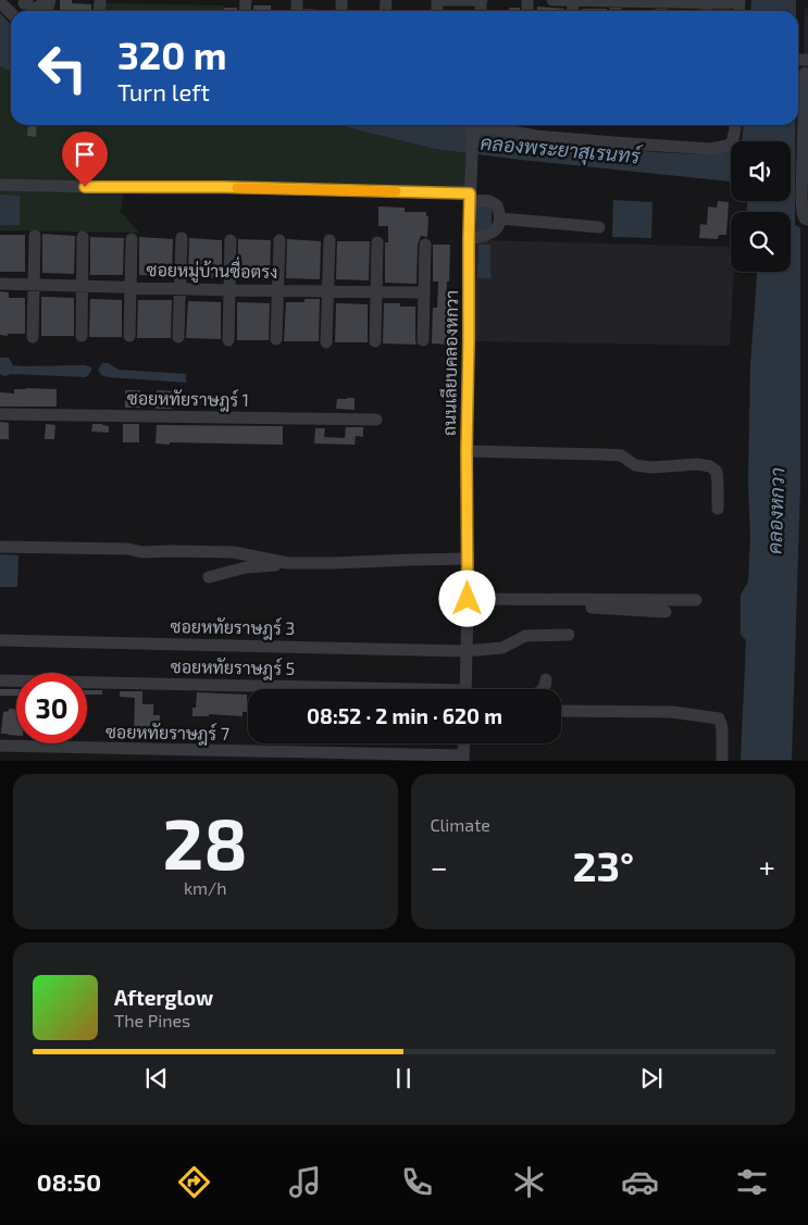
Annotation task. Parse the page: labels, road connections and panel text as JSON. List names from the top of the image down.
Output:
{
  "streets": {
    "street": [
      "ซอยหมู่บ้านซื่อตรง",
      "ถนนเลียบคลองหกวา",
      "ซอยหทัยราษฎร์ 1",
      "ซอยหทัยราษฎร์ 3",
      "ซอยหทัยราษฎร์ 5",
      "ซอยหทัยราษฎร์ 7"
    ]
  },
  "crossings": [
    ["ถนนเลียบคลองหกวา", "ซอยหทัยราษฎร์ 3"]
  ],
  "water": ["คลองพระยาสุเรนทร์", "คลองหกวา"],
  "page": {
    "turn": ["320 m", "Turn left"],
    "limit": "30",
    "trip": "08:52 · 2 min · 620 m",
    "tile": [
      ["28", "km/h"],
      "Climate"
    ],
    "heat": ["−", "23°", "+"],
    "song": ["Afterglow", "The Pines"],
    "tabs": "08:50"
  }
}
